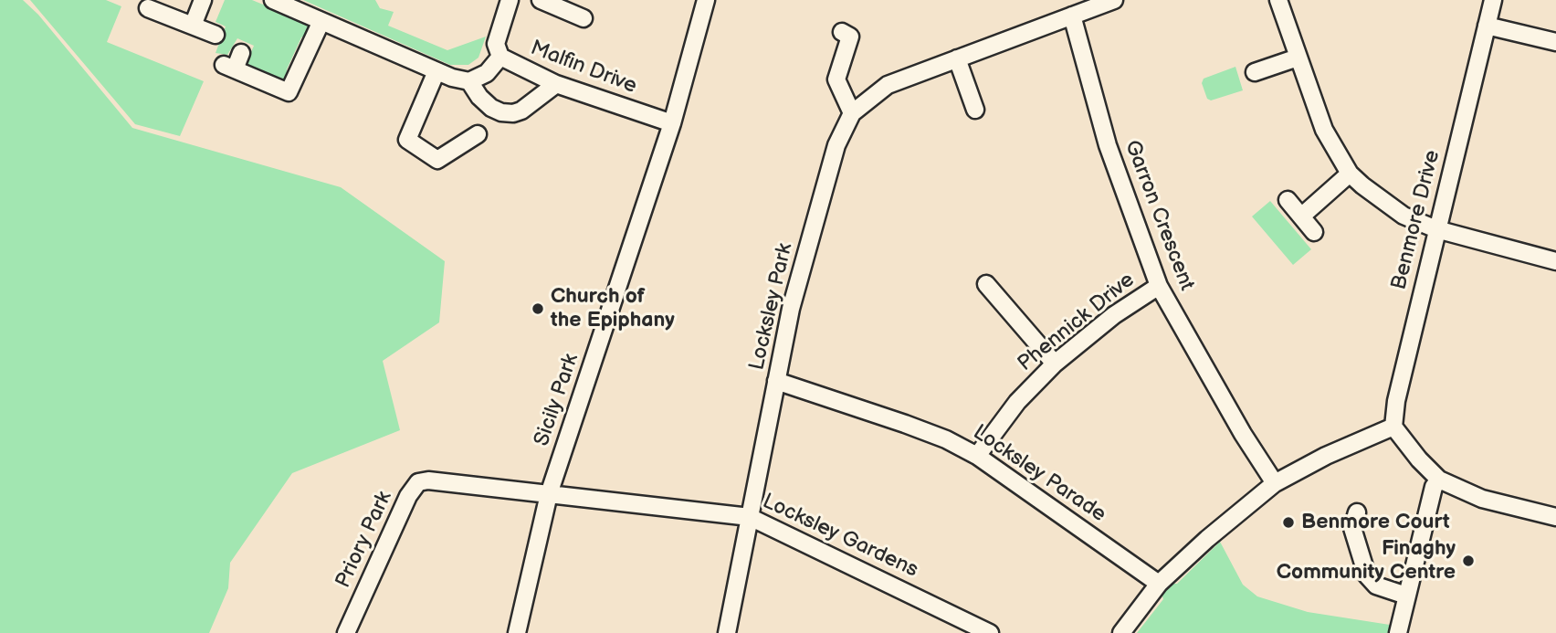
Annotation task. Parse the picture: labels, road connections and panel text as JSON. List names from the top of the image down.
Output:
{
  "streets": {
    "street": [
      "Malfin Drive",
      "Garron Crescent",
      "Benmore Drive",
      "Locksley Park",
      "Phennick Drive",
      "Sicily Park",
      "Locksley Parade",
      "Locksley Gardens",
      "Priory Park"
    ]
  },
  "crossings": [
    ["Malfin Drive", "Sicily Park"],
    ["Garron Crescent", "Locksley Park"],
    ["Garron Crescent", "Phennick Drive"],
    ["Locksley Park", "Locksley Parade"],
    ["Locksley Park", "Locksley Gardens"],
    ["Phennick Drive", "Locksley Parade"],
    ["Sicily Park", "Locksley Gardens"],
    ["Sicily Park", "Priory Park"],
    ["Locksley Gardens", "Priory Park"]
  ],
  "places": ["Church of the Epiphany", "Benmore Court", "Finaghy Community Centre"]
}
